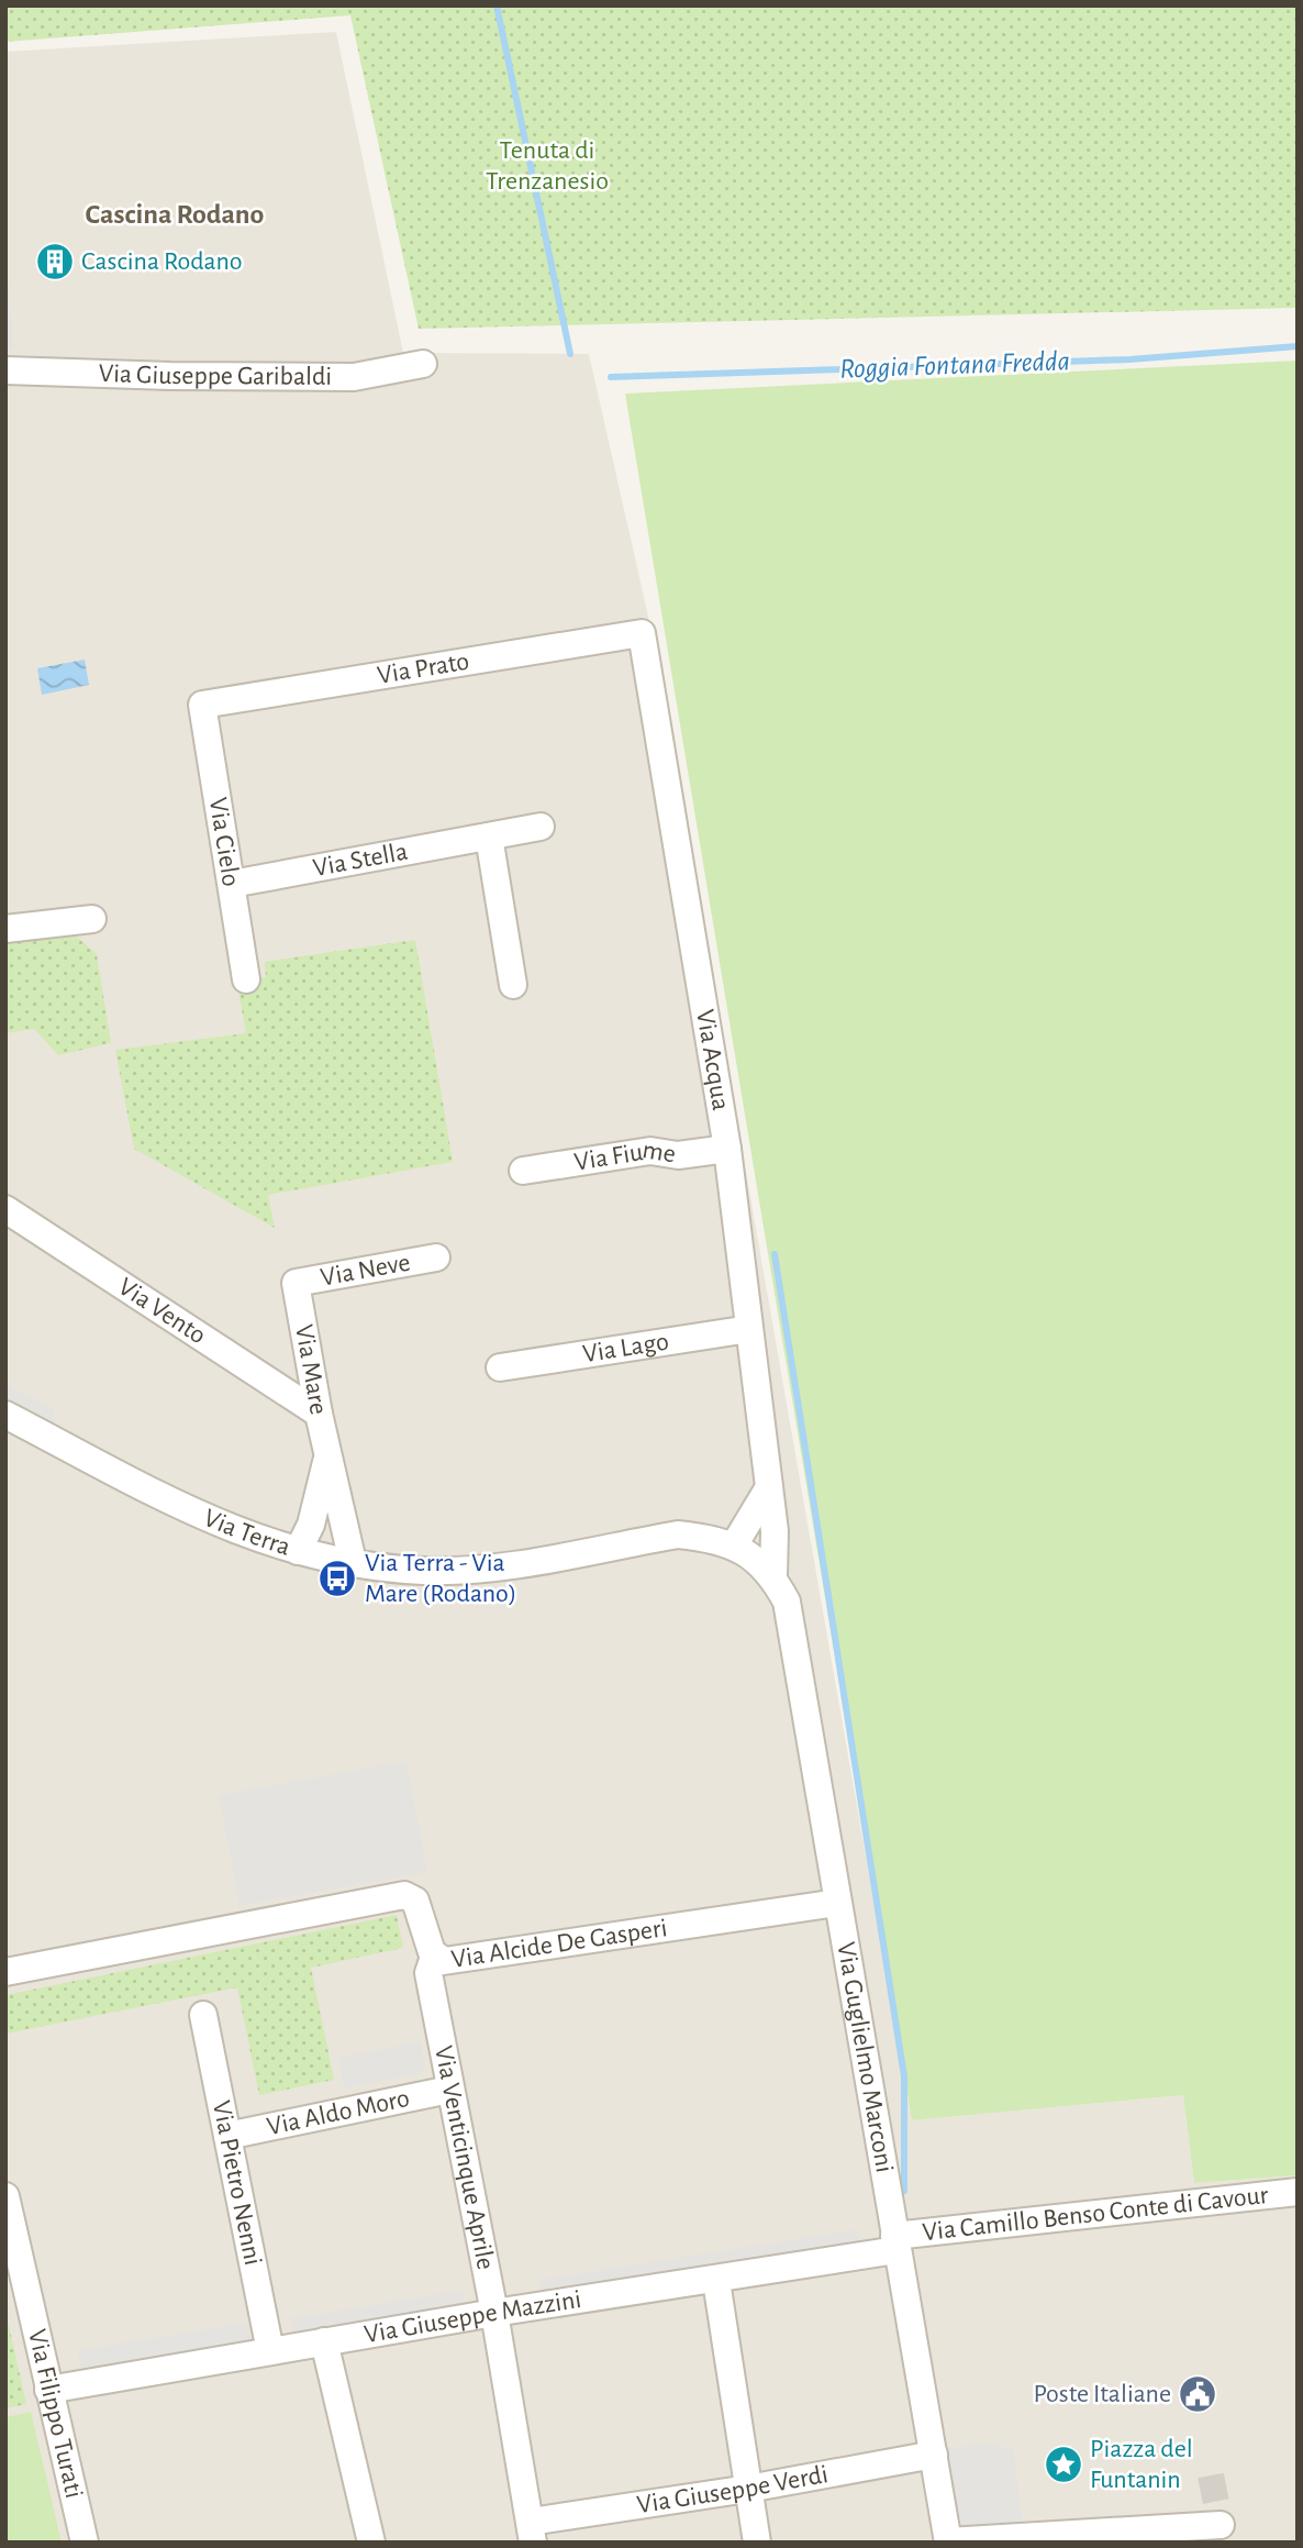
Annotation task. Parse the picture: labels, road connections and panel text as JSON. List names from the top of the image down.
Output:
{
  "streets": {
    "street": [
      "Via Giuseppe Garibaldi",
      "Via Prato",
      "Via Cielo",
      "Via Stella",
      "Via Acqua",
      "Via Fiume",
      "Via Neve",
      "Via Vento",
      "Via Lago",
      "Via Mare",
      "Via Terra",
      "Via Alcide De Gasperi",
      "Via Guglielmo Marconi",
      "Via Aldo Moro",
      "Via Venticinque Aprile",
      "Via Pietro Nenni",
      "Via Camillo Benso Conte di Cavour",
      "Via Giuseppe Mazzini",
      "Via Filippo Turati",
      "Via Giuseppe Verdi"
    ]
  },
  "crossings": [
    ["Via Prato", "Via Cielo"],
    ["Via Prato", "Via Acqua"],
    ["Via Cielo", "Via Stella"],
    ["Via Acqua", "Via Fiume"],
    ["Via Acqua", "Via Lago"],
    ["Via Acqua", "Via Terra"],
    ["Via Acqua", "Via Guglielmo Marconi"],
    ["Via Neve", "Via Mare"],
    ["Via Vento", "Via Mare"],
    ["Via Mare", "Via Terra"],
    ["Via Terra", "Via Guglielmo Marconi"],
    ["Via Alcide De Gasperi", "Via Guglielmo Marconi"],
    ["Via Alcide De Gasperi", "Via Venticinque Aprile"],
    ["Via Guglielmo Marconi", "Via Camillo Benso Conte di Cavour"],
    ["Via Guglielmo Marconi", "Via Giuseppe Mazzini"],
    ["Via Guglielmo Marconi", "Via Giuseppe Verdi"],
    ["Via Aldo Moro", "Via Venticinque Aprile"],
    ["Via Aldo Moro", "Via Pietro Nenni"],
    ["Via Venticinque Aprile", "Via Giuseppe Mazzini"],
    ["Via Venticinque Aprile", "Via Giuseppe Verdi"],
    ["Via Pietro Nenni", "Via Giuseppe Mazzini"],
    ["Via Camillo Benso Conte di Cavour", "Via Giuseppe Mazzini"],
    ["Via Giuseppe Mazzini", "Via Filippo Turati"]
  ],
  "districts": ["Cascina Rodano"],
  "water": ["Roggia Fontana Fredda"],
  "parks": ["Tenuta di Trenzanesio"],
  "places": {
    "building": ["Cascina Rodano"],
    "bus stop": ["Via Terra - Via Mare (Rodano)"],
    "public building": ["Poste Italiane"],
    "place": ["Piazza del Funtanin"]
  }
}
